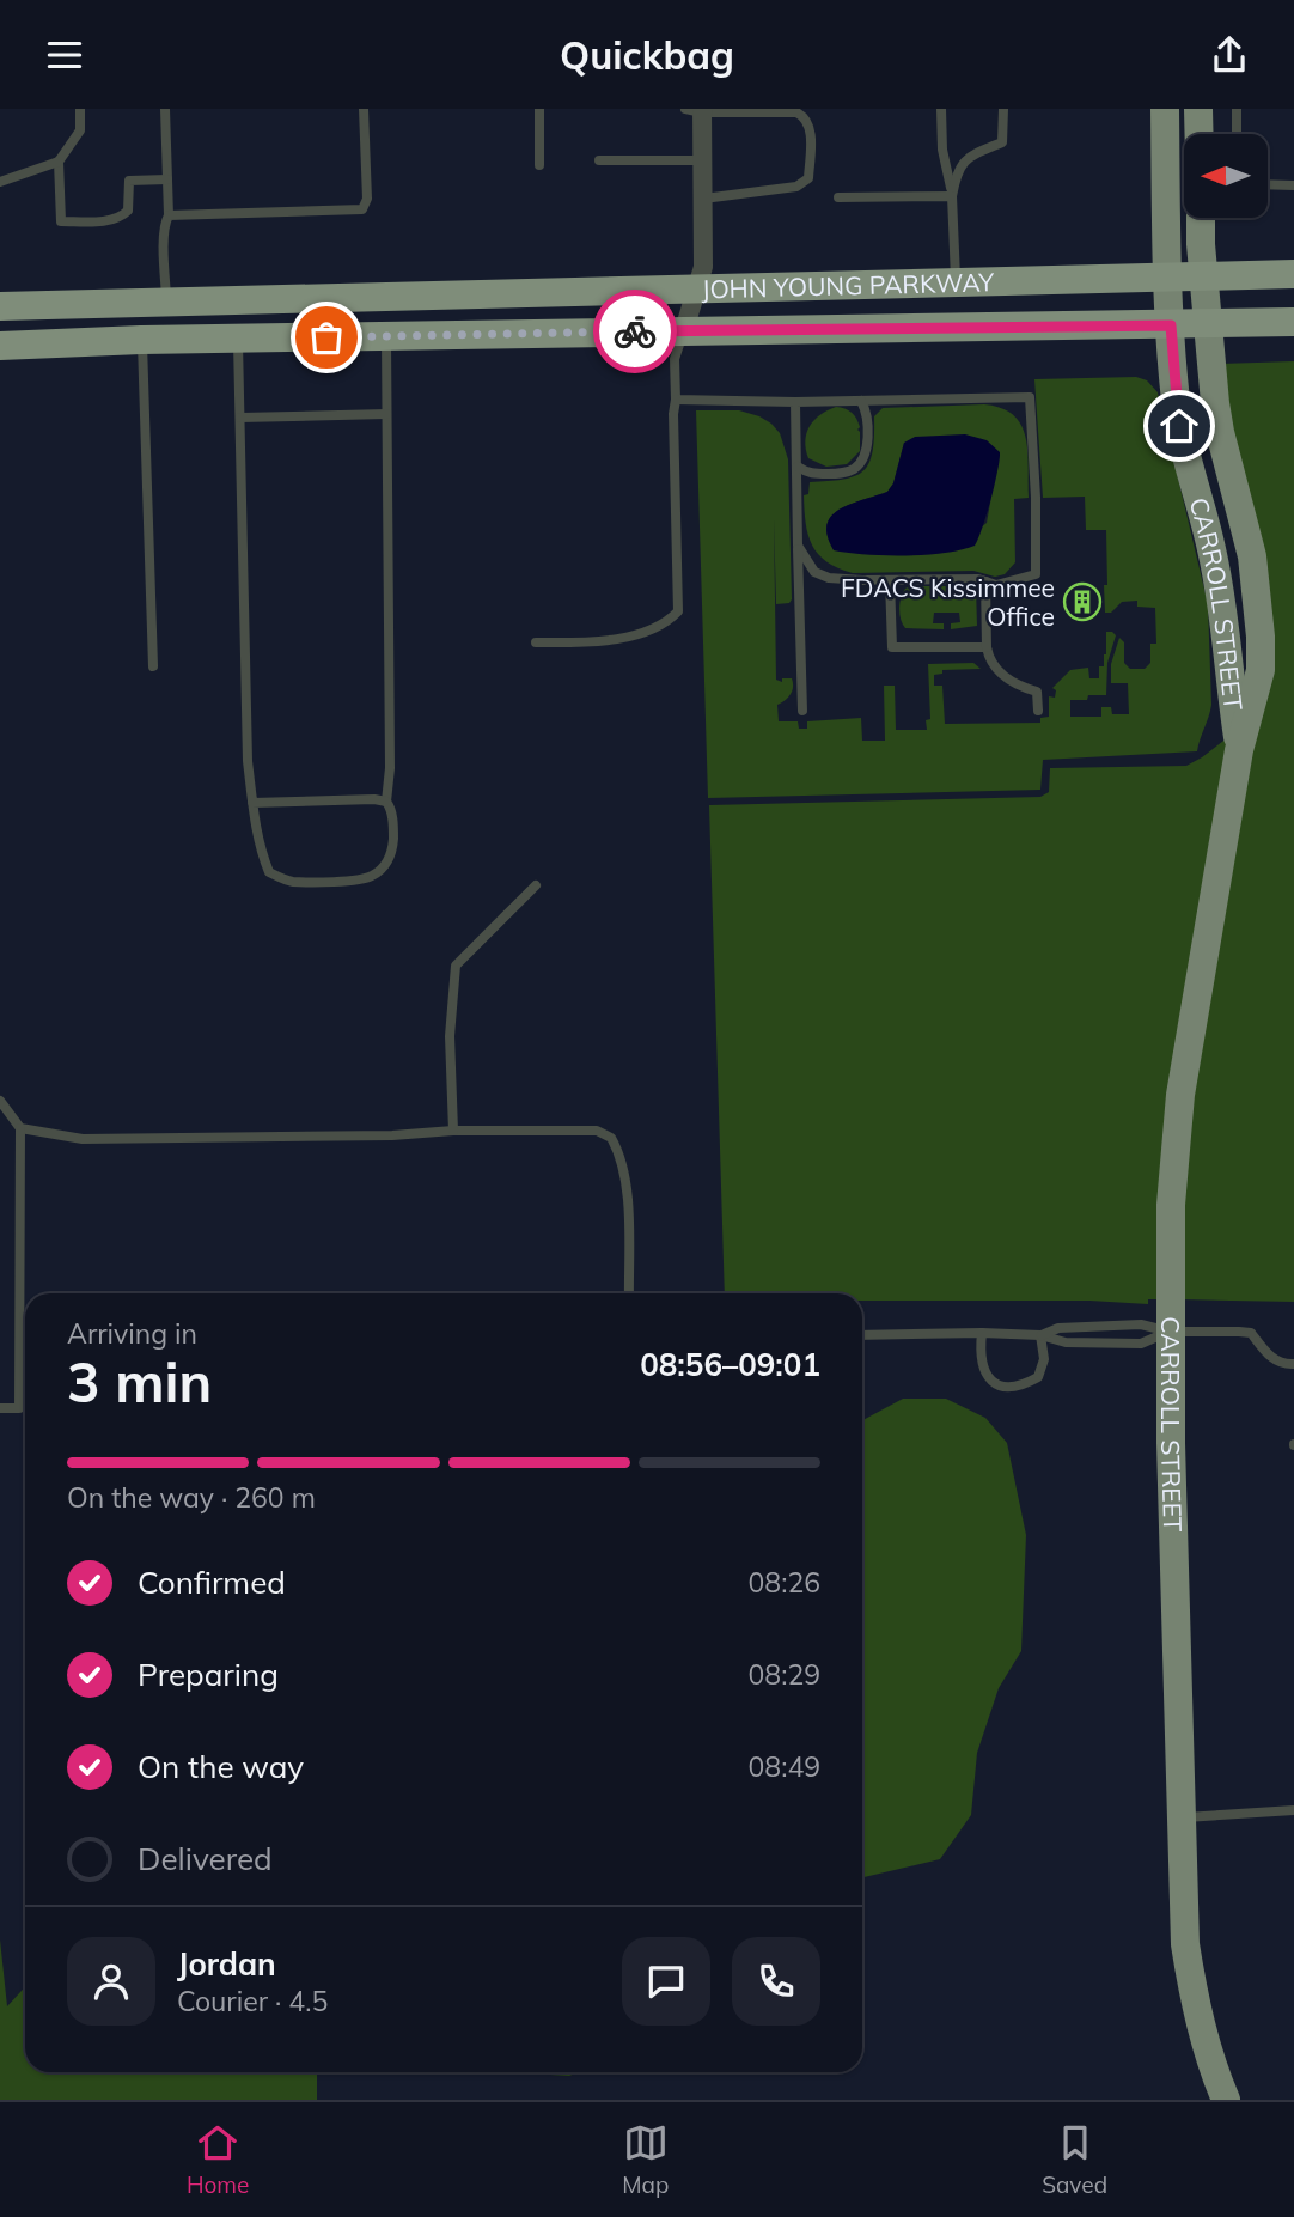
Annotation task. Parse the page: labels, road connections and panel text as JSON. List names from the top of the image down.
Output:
{
  "streets": {
    "highway": ["JOHN YOUNG PARKWAY"],
    "main road": ["CARROLL STREET"]
  },
  "crossings": [
    ["JOHN YOUNG PARKWAY", "CARROLL STREET"]
  ],
  "places": {
    "building": ["FDACS Kissimmee Office"]
  },
  "north": "left",
  "page": {
    "header": "Quickbag",
    "heading": ["3 min", "Arriving in", "08:56–09:01"],
    "panel": ["Jordan", "Courier · 4.5"],
    "bar": "On the way · 260 m",
    "list": [
      ["Confirmed", "08:26"],
      ["Preparing", "08:29"],
      ["On the way", "08:49"],
      "Delivered"
    ],
    "tabs": ["Home", "Map", "Saved"]
  }
}
